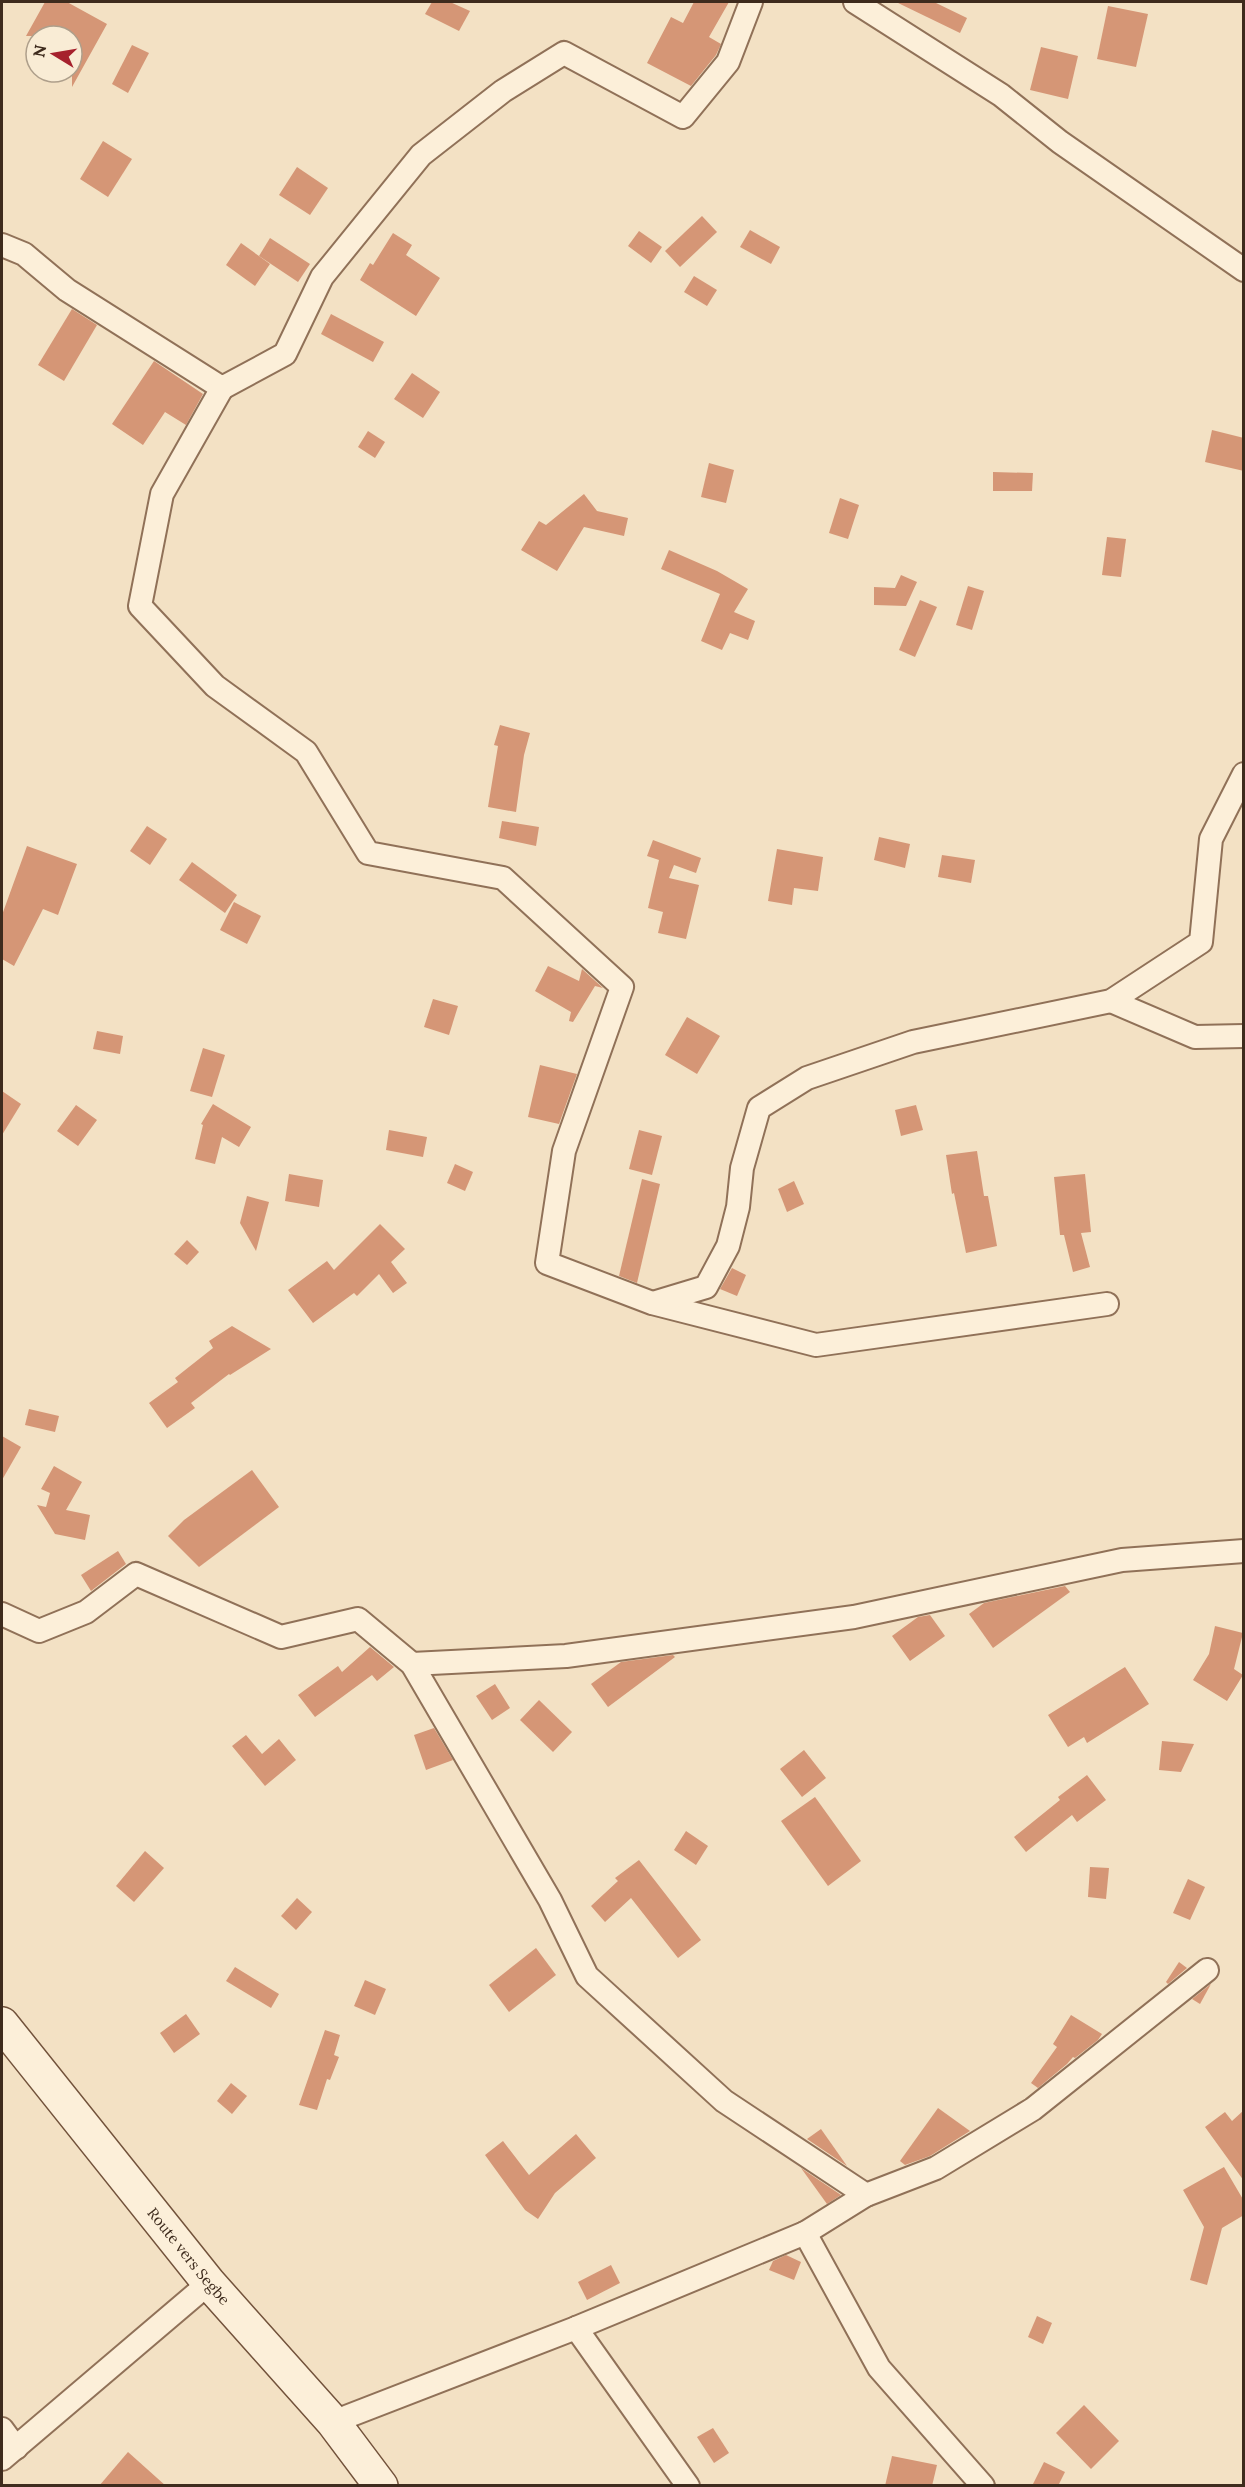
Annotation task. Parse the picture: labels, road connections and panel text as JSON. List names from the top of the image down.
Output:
{
  "streets": {
    "main road": ["Route vers Segbe"]
  },
  "north": "left"
}
